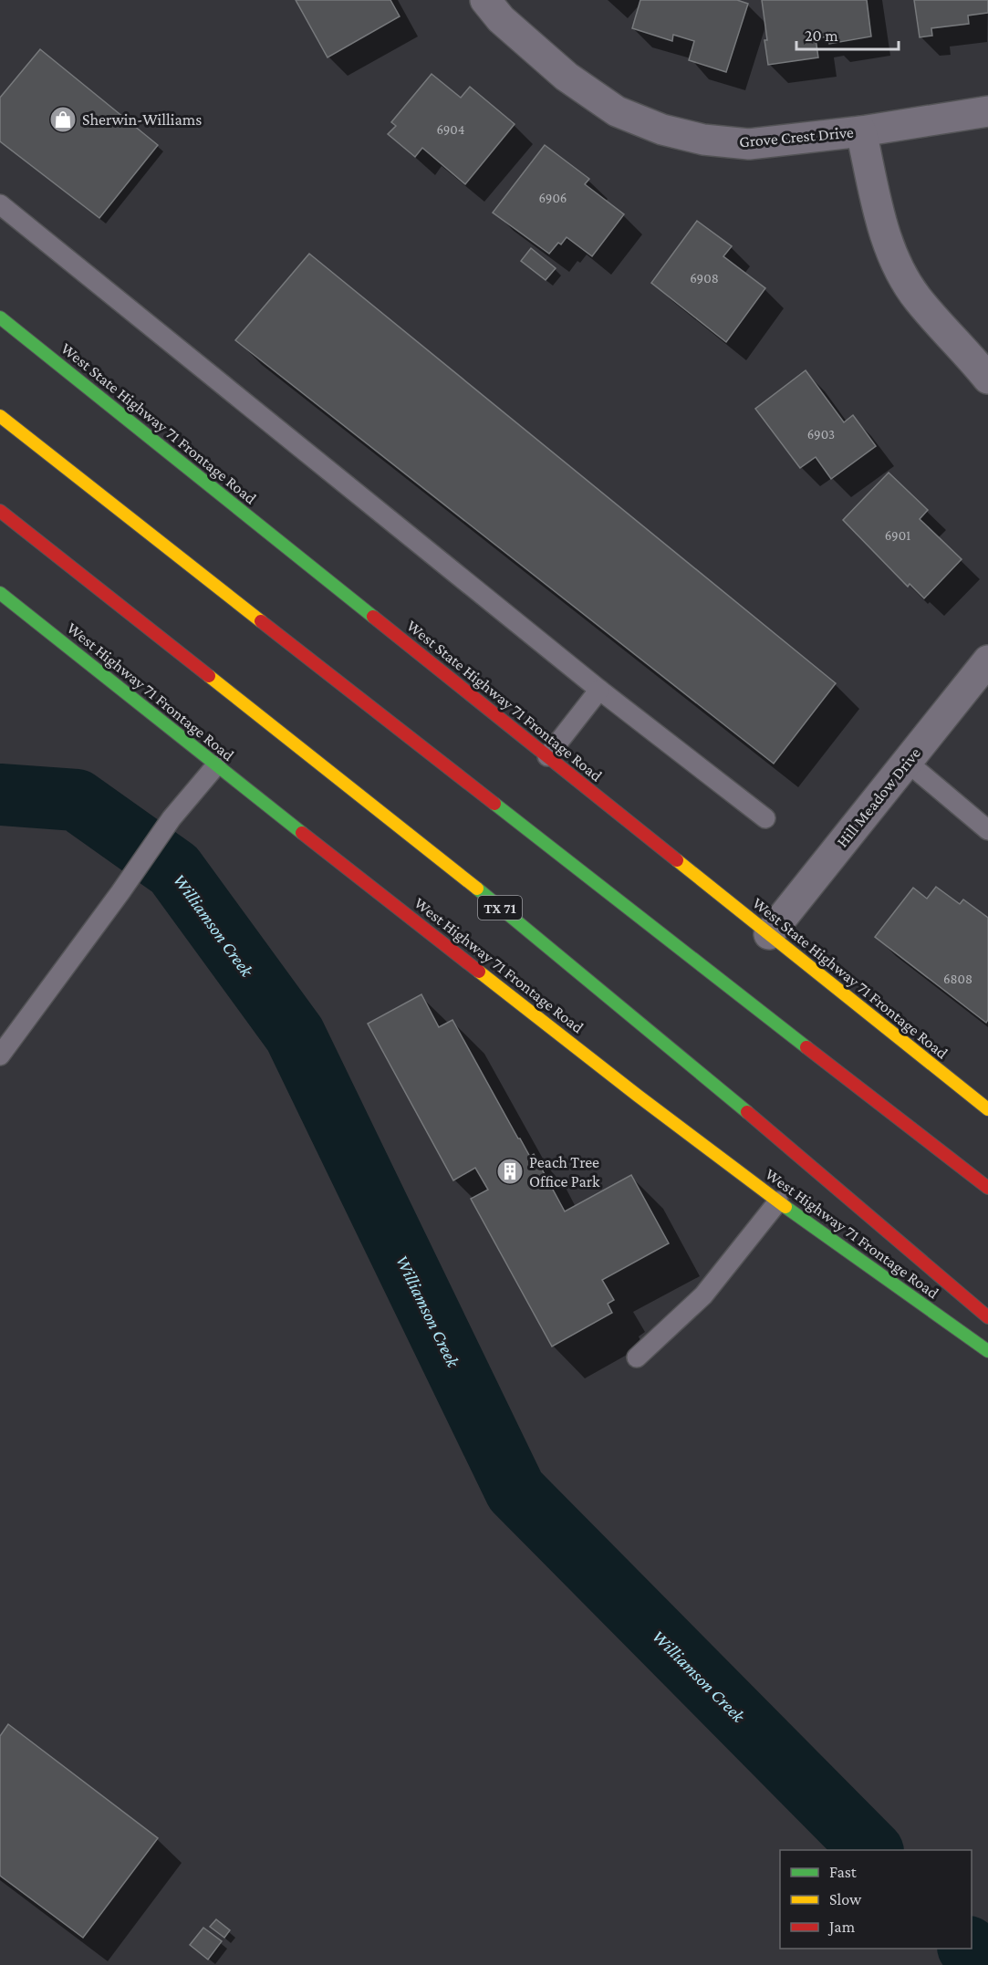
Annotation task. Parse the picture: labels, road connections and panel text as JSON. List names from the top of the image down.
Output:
{
  "streets": {
    "main road": ["West State Highway 71 Frontage Road", "West Highway 71 Frontage Road", "TX 71"],
    "street": ["Grove Crest Drive", "Hill Meadow Drive"]
  },
  "crossings": [
    ["West State Highway 71 Frontage Road", "Hill Meadow Drive"]
  ],
  "water": ["Williamson Creek"],
  "places": {
    "shop": ["Sherwin-Williams"],
    "building": ["Peach Tree Office Park"]
  },
  "house_numbers": [
    "6904",
    "6906",
    "6908",
    "6903",
    "6901",
    "6808"
  ],
  "legend": ["Fast", "Slow", "Jam"],
  "scale_bar": "20 m"
}
